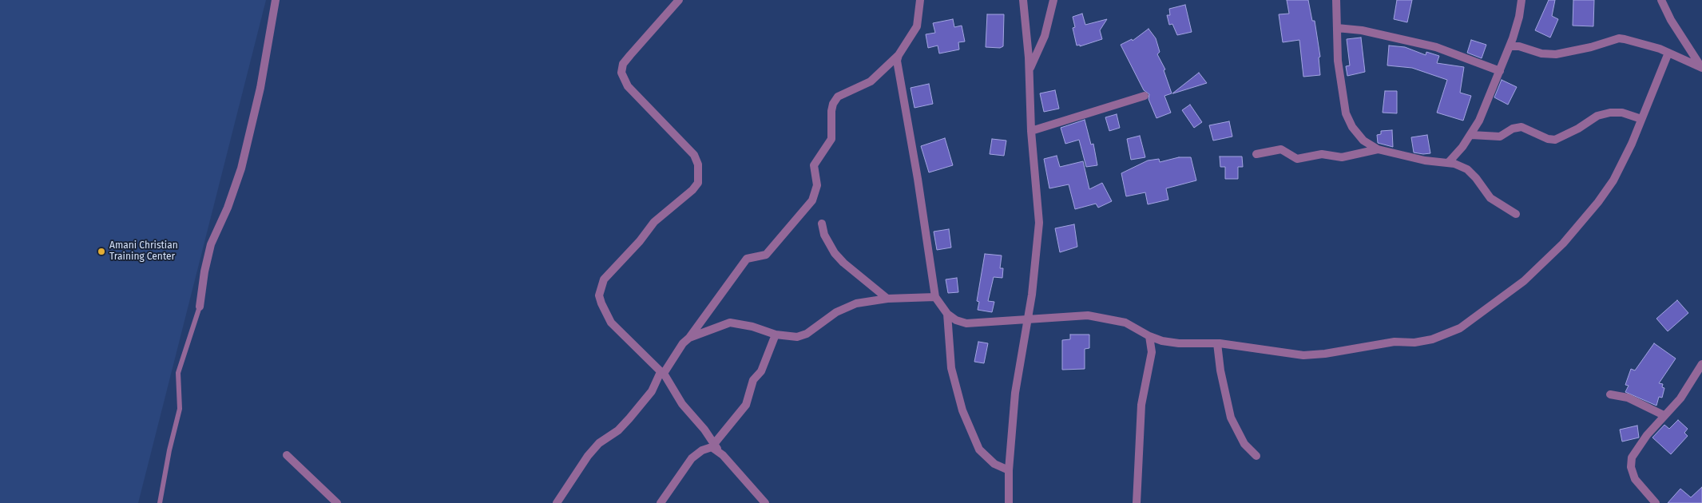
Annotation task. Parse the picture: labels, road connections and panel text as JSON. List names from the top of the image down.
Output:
{
  "places": ["Amani Christian Training Center"]
}
